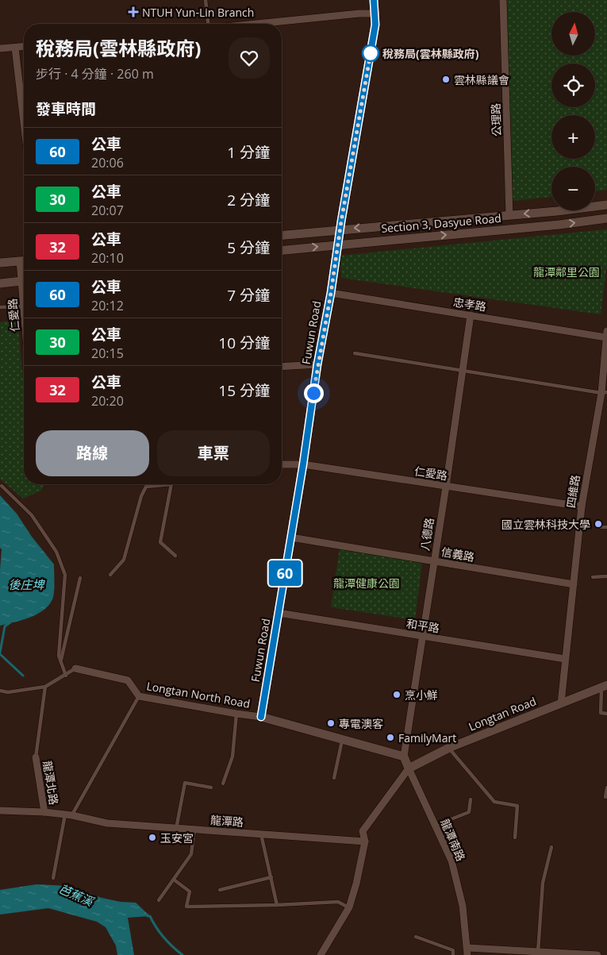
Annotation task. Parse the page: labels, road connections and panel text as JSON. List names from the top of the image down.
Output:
{
  "streets": {
    "street": [
      "公理路",
      "Section 3, Dasyue Road",
      "忠孝路",
      "仁愛路",
      "Fuwun Road",
      "四維路",
      "八德路",
      "信義路",
      "和平路",
      "Longtan North Road",
      "Longtan Road",
      "龍潭北路",
      "龍潭路",
      "龍潭南路"
    ]
  },
  "crossings": [
    ["公理路", "Section 3, Dasyue Road"],
    ["Section 3, Dasyue Road", "Fuwun Road"],
    ["忠孝路", "Fuwun Road"],
    ["忠孝路", "四維路"],
    ["忠孝路", "八德路"],
    ["仁愛路", "Fuwun Road"],
    ["仁愛路", "四維路"],
    ["仁愛路", "八德路"],
    ["Fuwun Road", "信義路"],
    ["Fuwun Road", "和平路"],
    ["Fuwun Road", "Longtan North Road"],
    ["四維路", "信義路"],
    ["四維路", "和平路"],
    ["四維路", "Longtan Road"],
    ["八德路", "信義路"],
    ["八德路", "和平路"],
    ["八德路", "Longtan North Road"],
    ["Longtan Road", "龍潭南路"],
    ["龍潭北路", "龍潭路"]
  ],
  "water": ["後庄埤", "芭蕉溪"],
  "parks": ["龍潭鄰里公園", "龍潭健康公園"],
  "places": {
    "health": ["NTUH Yun-Lin Branch"],
    "other": [
      "稅務局(雲林縣政府)",
      "雲林縣議會",
      "國立雲林科技大學",
      "烹小鮮",
      "專電澳客",
      "FamilyMart",
      "玉安宮"
    ]
  },
  "lines": ["bus line 60"],
  "north": "top",
  "page": {
    "on_map": "60",
    "map_buttons": ["+", "−"],
    "heading": [
      ["稅務局(雲林縣政府)", "步行 · 4 分鐘 · 260 m"],
      "發車時間"
    ],
    "list": [
      {
        "mark": "60",
        "name": "公車",
        "note": "20:06",
        "value": "1 分鐘"
      },
      {
        "mark": "30",
        "name": "公車",
        "note": "20:07",
        "value": "2 分鐘"
      },
      {
        "mark": "32",
        "name": "公車",
        "note": "20:10",
        "value": "5 分鐘"
      },
      {
        "mark": "60",
        "name": "公車",
        "note": "20:12",
        "value": "7 分鐘"
      },
      {
        "mark": "30",
        "name": "公車",
        "note": "20:15",
        "value": "10 分鐘"
      },
      {
        "mark": "32",
        "name": "公車",
        "note": "20:20",
        "value": "15 分鐘"
      }
    ],
    "buttons": ["路線", "車票"]
  }
}
